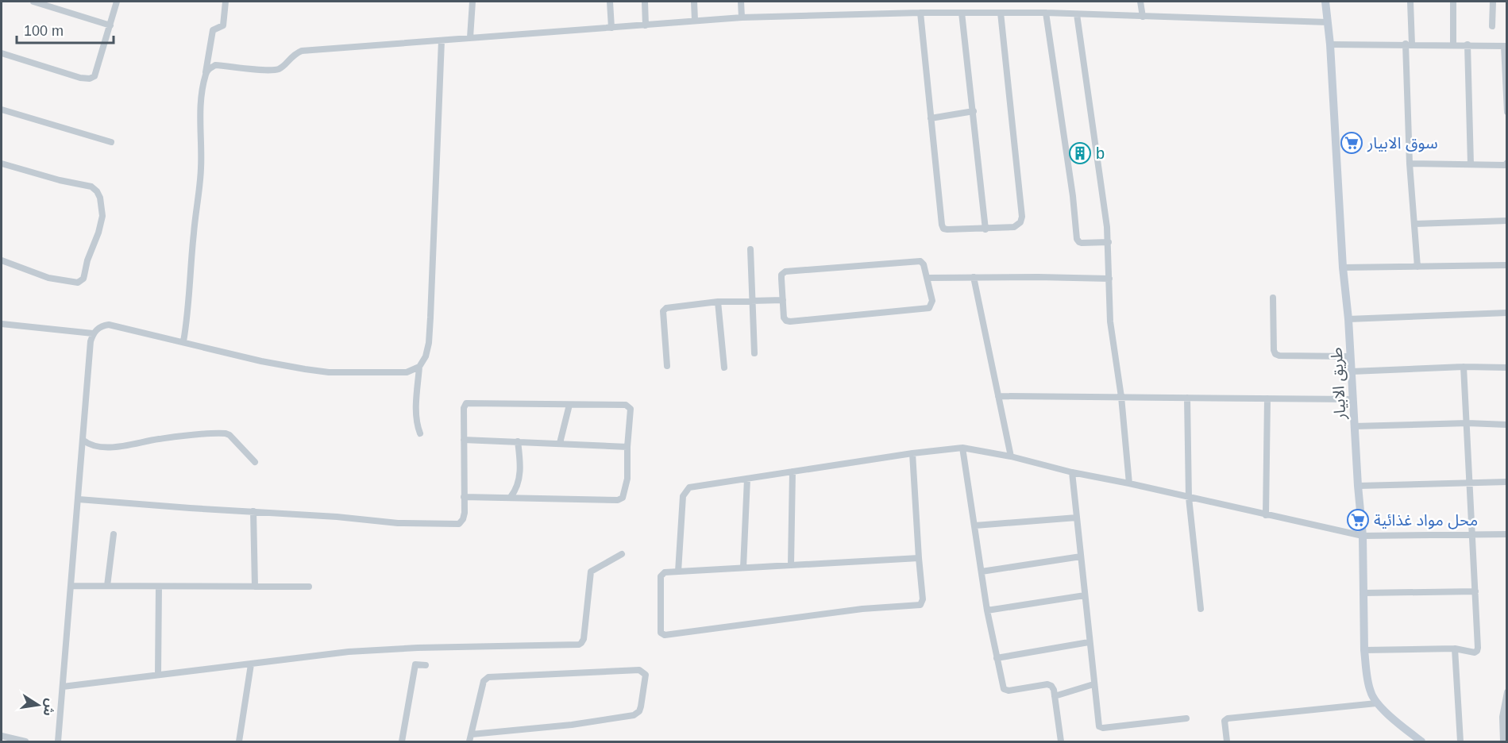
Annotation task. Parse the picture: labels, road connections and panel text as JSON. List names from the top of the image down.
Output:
{
  "streets": {
    "main road": ["طريق الابيار"]
  },
  "places": {
    "supermarket": ["سوق الابيار", "محل مواد غذائية"],
    "building": ["b"]
  },
  "scale_bar": "100 m",
  "north": "right"
}
